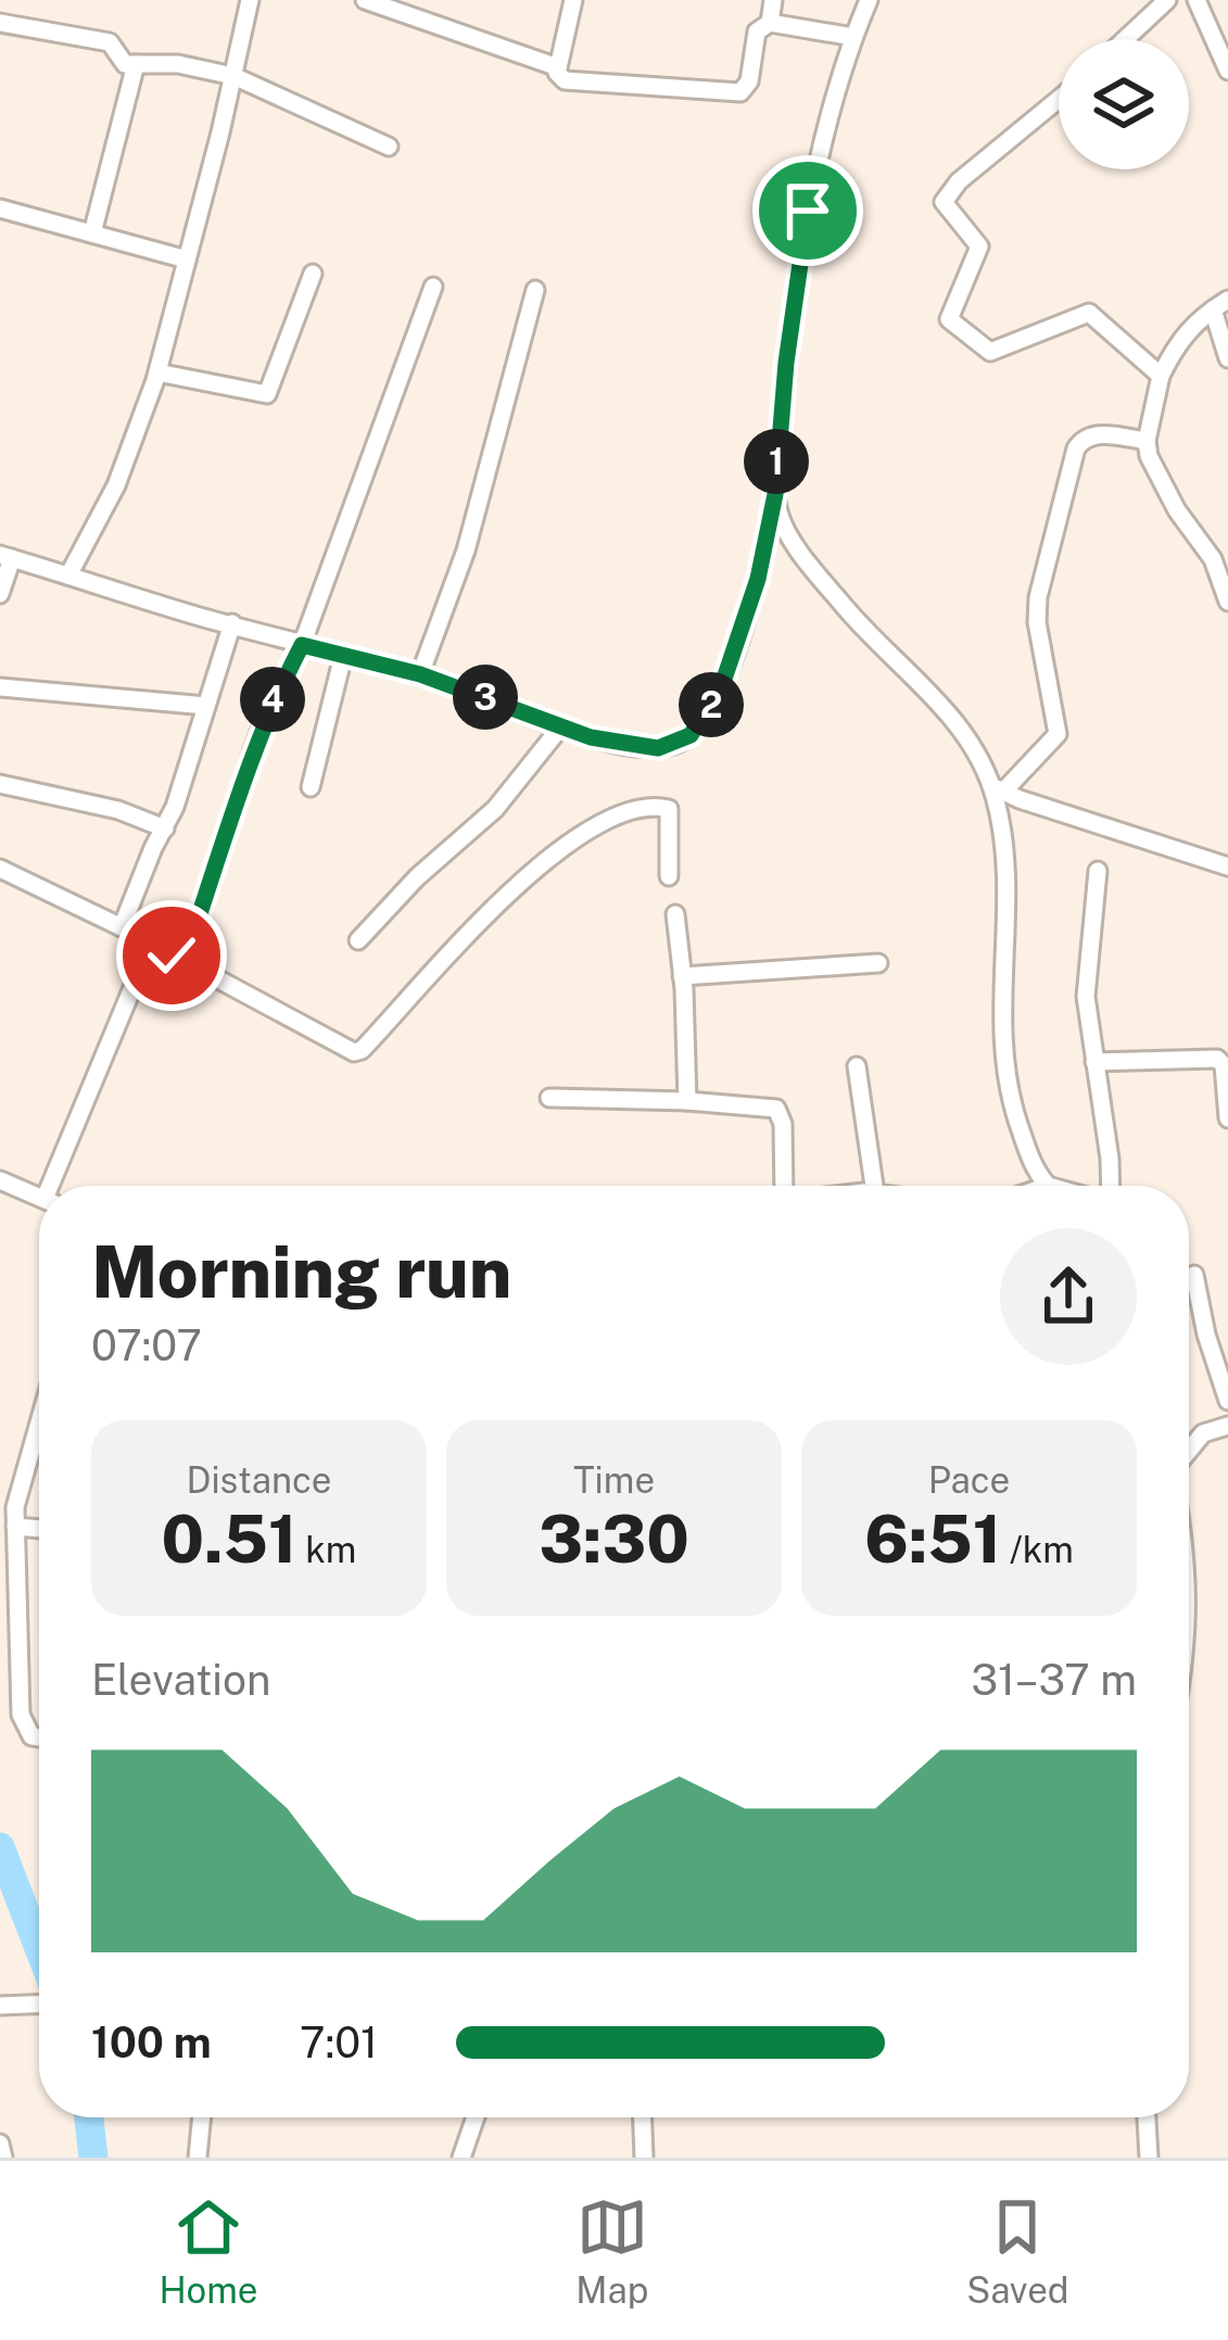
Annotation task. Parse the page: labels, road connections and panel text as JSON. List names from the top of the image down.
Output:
{
  "page": {
    "pins": [
      "1",
      "3",
      "4",
      "2"
    ],
    "heading": ["Morning run", "07:07"],
    "stats": [
      ["Distance", "0.51 km"],
      ["Time", "3:30"],
      ["Pace", "6:51 /km"]
    ],
    "chart": ["Elevation", "31–37 m"],
    "list": [
      {
        "name": "100 m",
        "note": "7:01"
      }
    ],
    "tabs": ["Home", "Map", "Saved"]
  }
}
